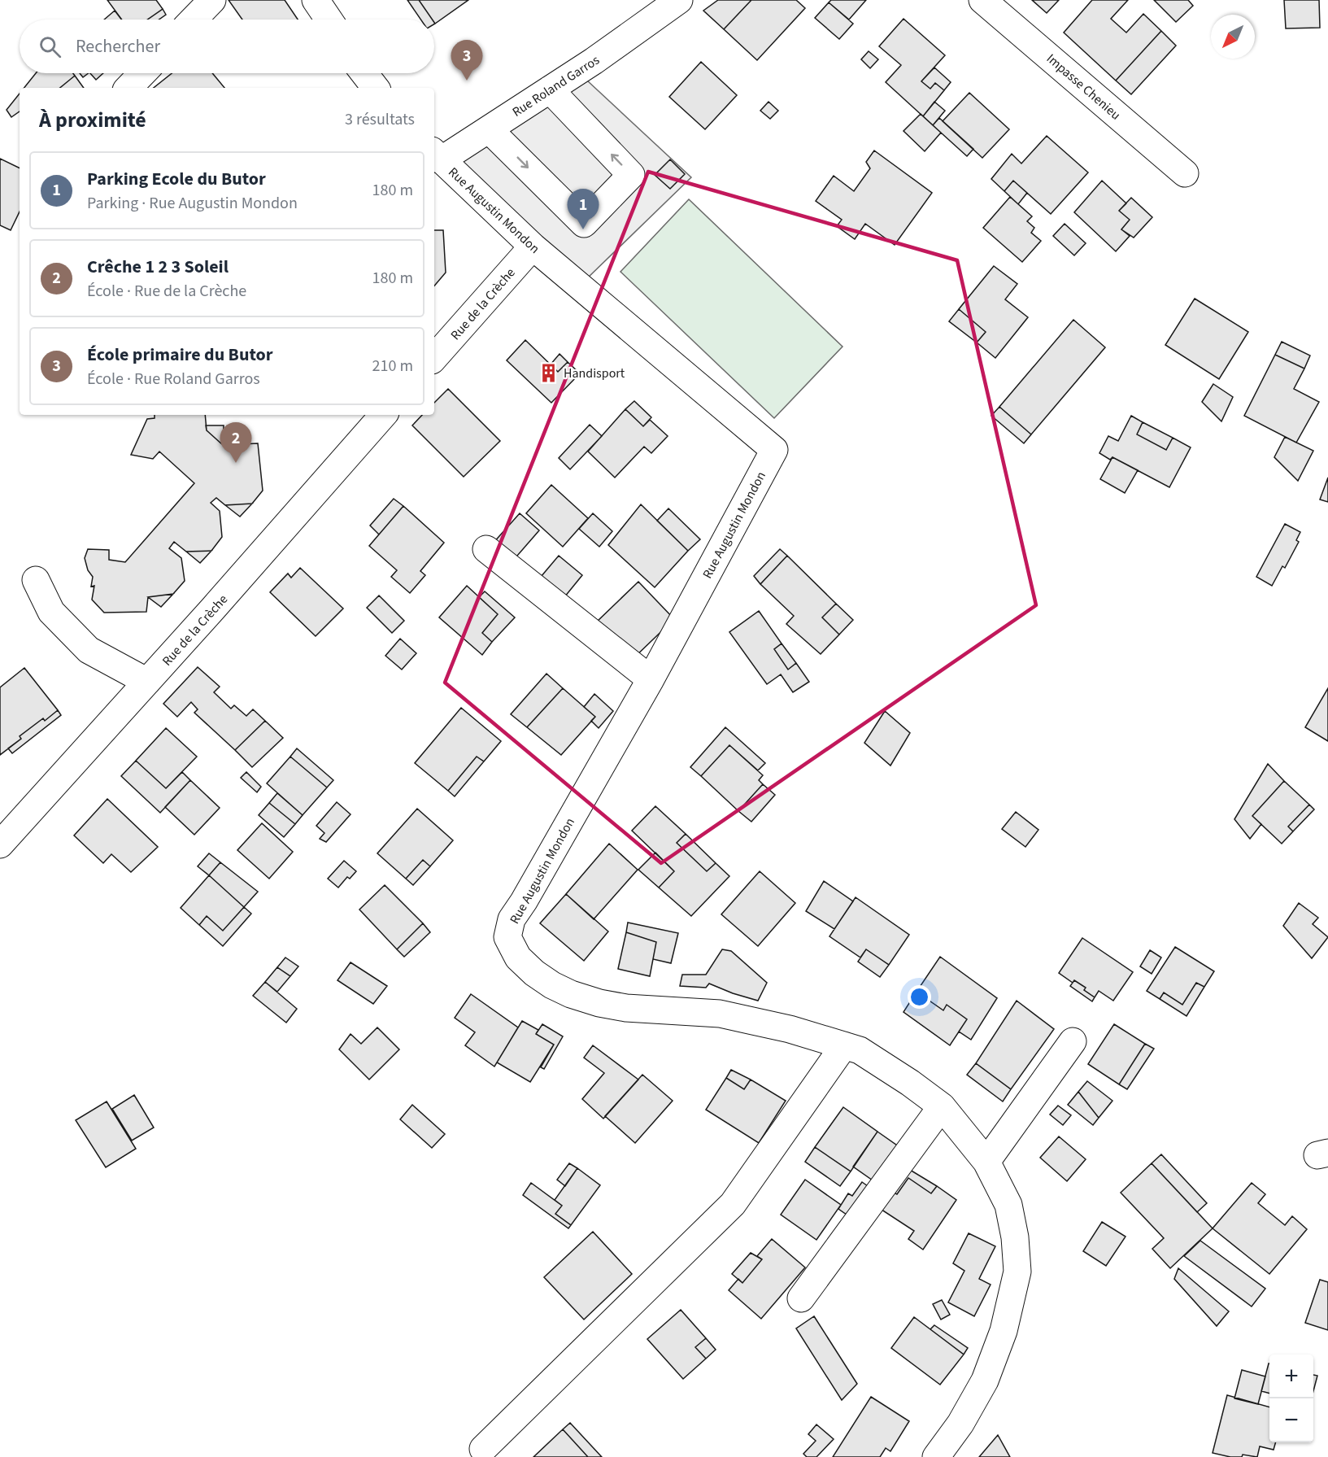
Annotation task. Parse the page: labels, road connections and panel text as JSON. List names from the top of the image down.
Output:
{
  "streets": {
    "street": [
      "Rue Roland Garros",
      "Impasse Chenieu",
      "Rue Augustin Mondon",
      "Rue de la Crèche"
    ]
  },
  "crossings": [
    ["Rue Roland Garros", "Rue Augustin Mondon"],
    ["Rue Augustin Mondon", "Rue de la Crèche"]
  ],
  "places": {
    "building": ["Handisport"]
  },
  "north": "bottom left",
  "page": {
    "search": "Rechercher",
    "pins": ["3", "1", "2"],
    "heading": ["À proximité", "3 résultats"],
    "list": [
      {
        "mark": "1",
        "name": "Parking Ecole du Butor",
        "note": "Parking · Rue Augustin Mondon",
        "value": "180 m"
      },
      {
        "mark": "2",
        "name": "Crêche 1 2 3 Soleil",
        "note": "École · Rue de la Crèche",
        "value": "180 m"
      },
      {
        "mark": "3",
        "name": "École primaire du Butor",
        "note": "École · Rue Roland Garros",
        "value": "210 m"
      }
    ],
    "map_buttons": ["+", "−"]
  }
}
